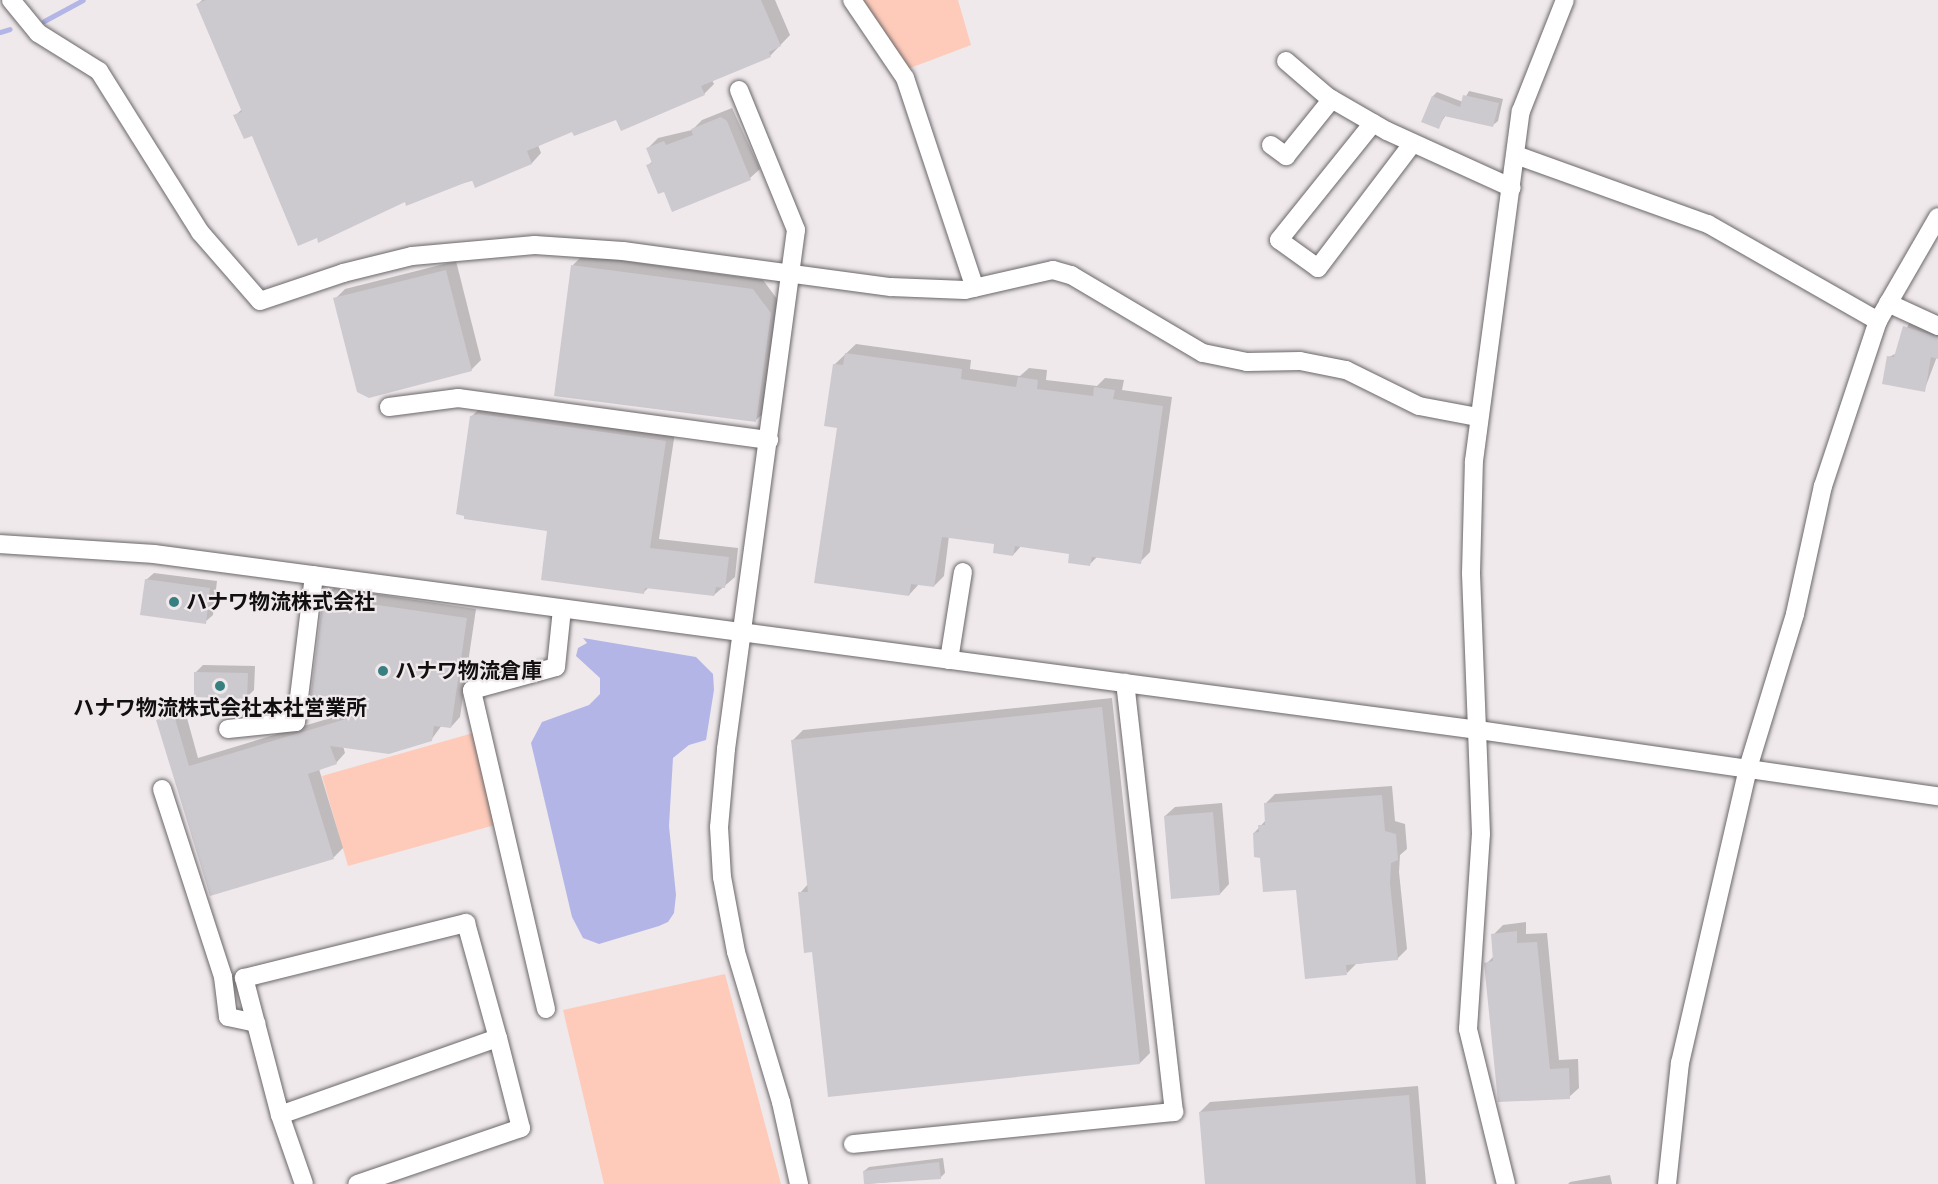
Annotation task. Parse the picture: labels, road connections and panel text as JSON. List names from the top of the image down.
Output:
{
  "places": ["ハナワ物流株式会社", "ハナワ物流倉庫", "ハナワ物流株式会社本社営業所"]
}
